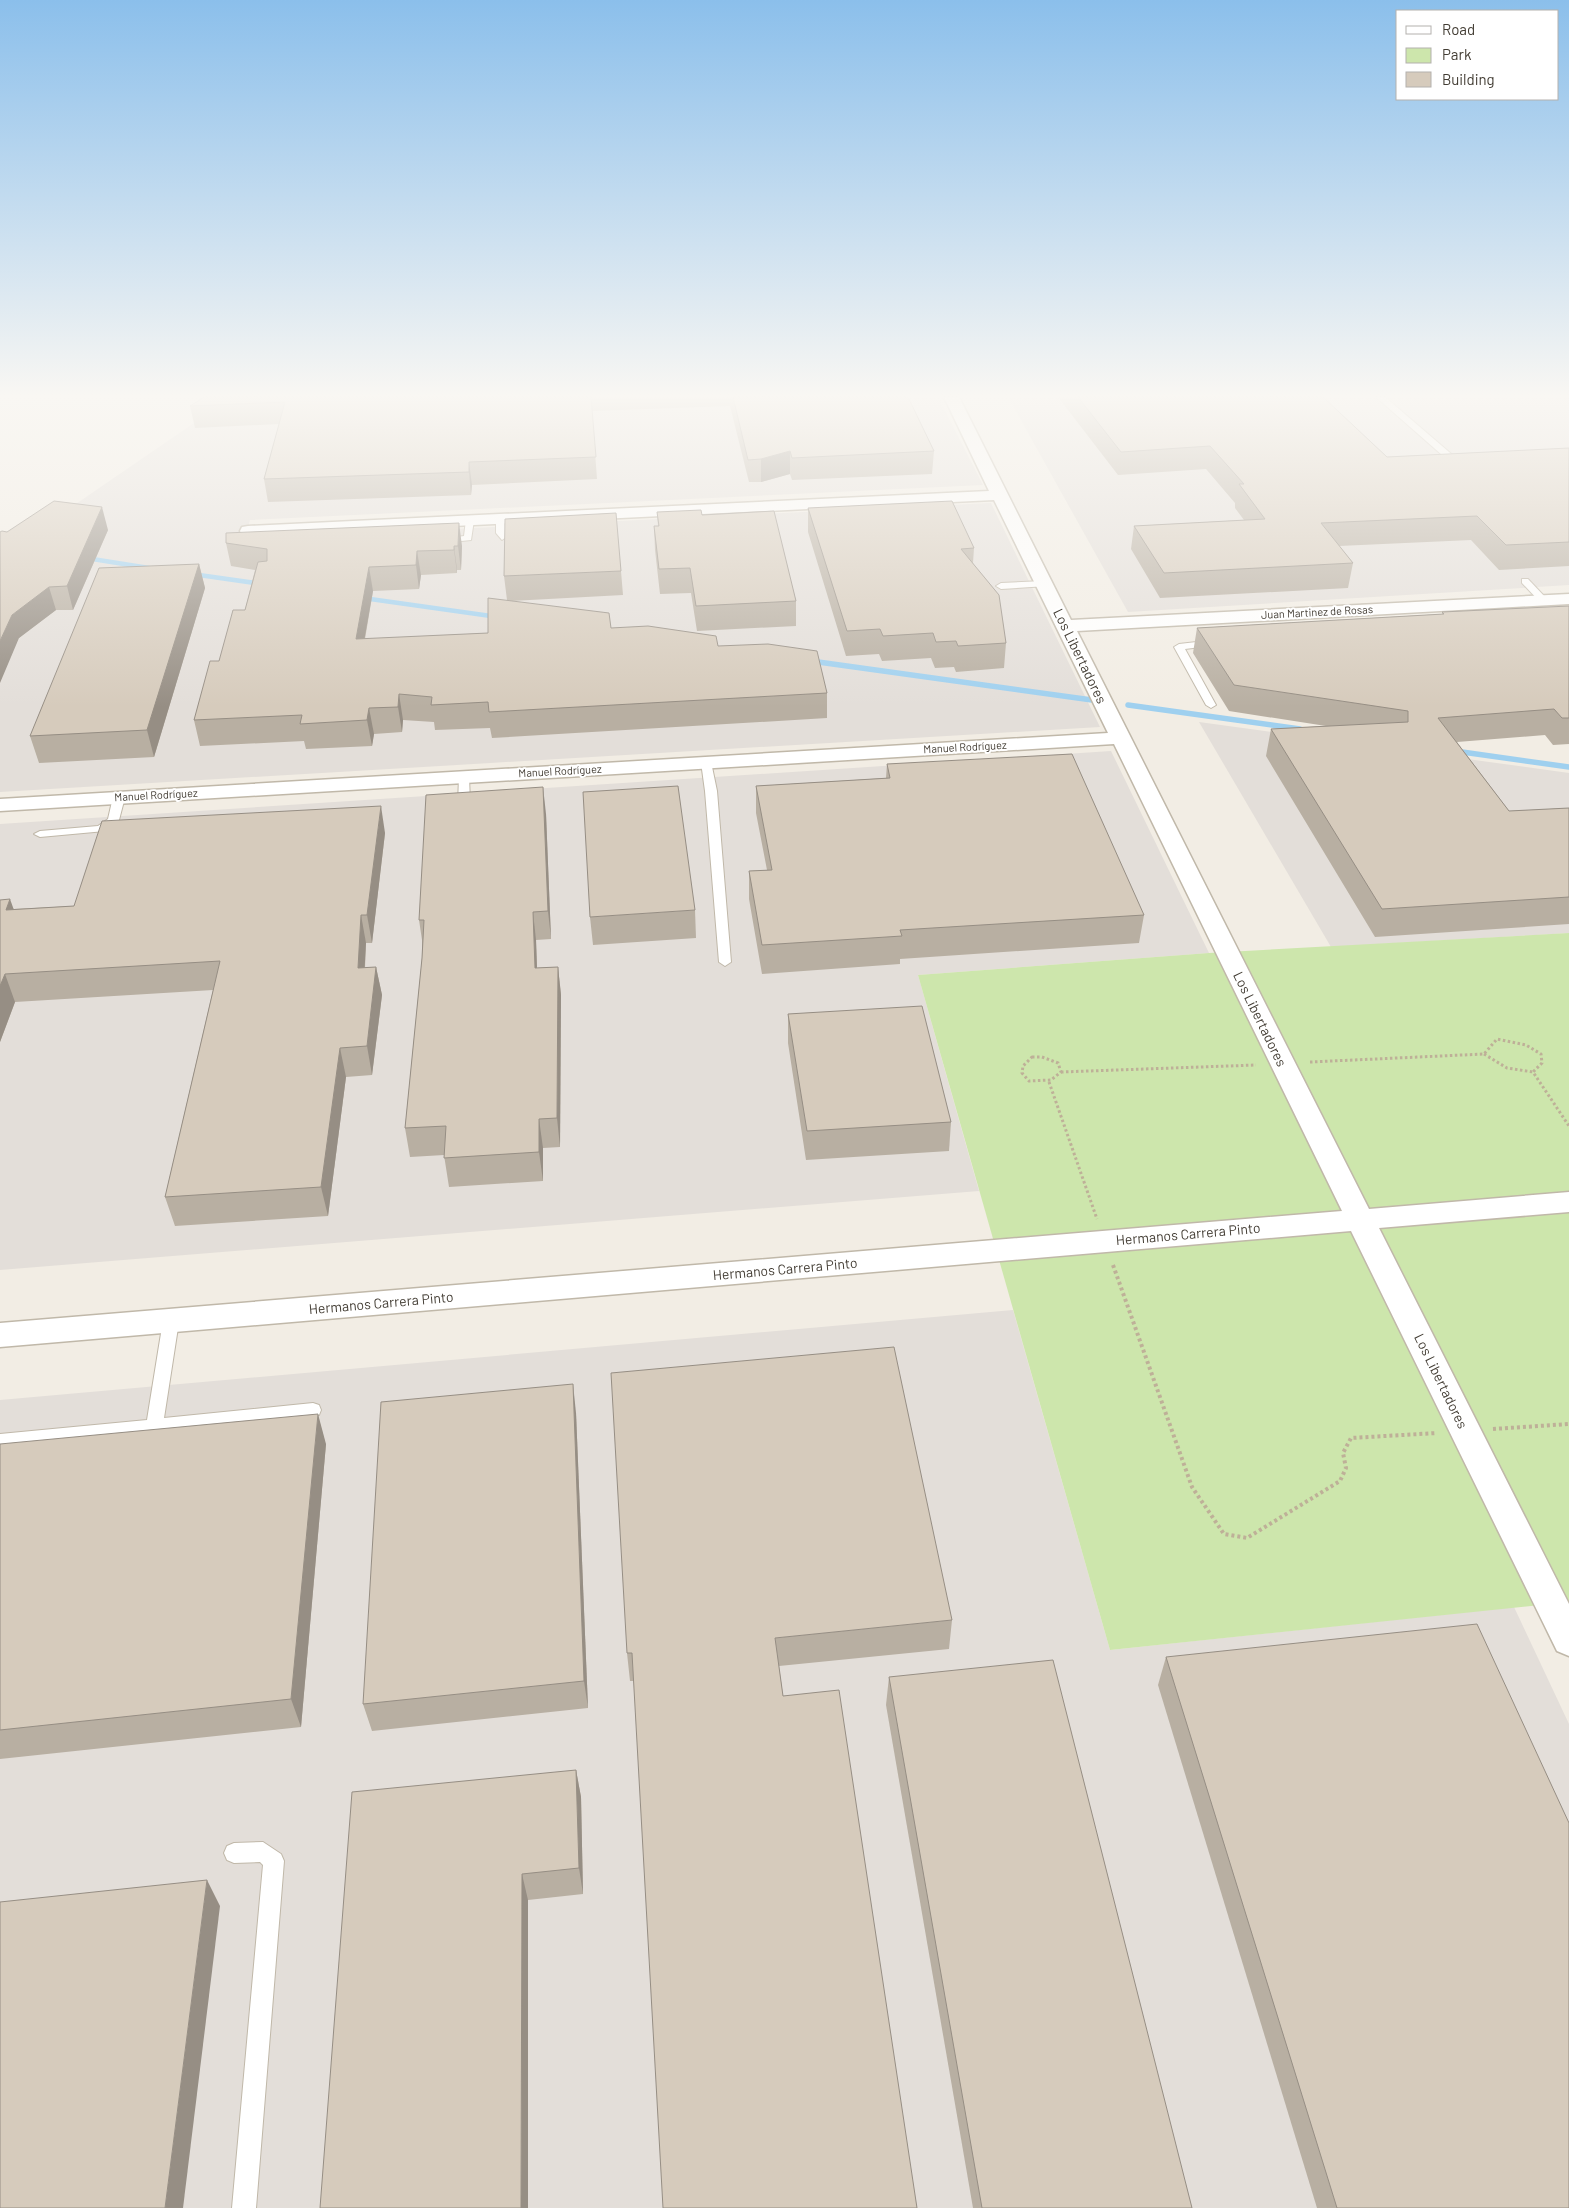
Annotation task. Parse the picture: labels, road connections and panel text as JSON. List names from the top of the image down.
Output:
{
  "streets": {
    "street": [
      "Juan Martinez de Rosas",
      "Los Libertadores",
      "Manuel Rodríguez",
      "Hermanos Carrera Pinto"
    ]
  },
  "crossings": [
    ["Juan Martinez de Rosas", "Los Libertadores"],
    ["Los Libertadores", "Manuel Rodríguez"],
    ["Los Libertadores", "Hermanos Carrera Pinto"]
  ],
  "legend": ["Road", "Park", "Building"]
}
